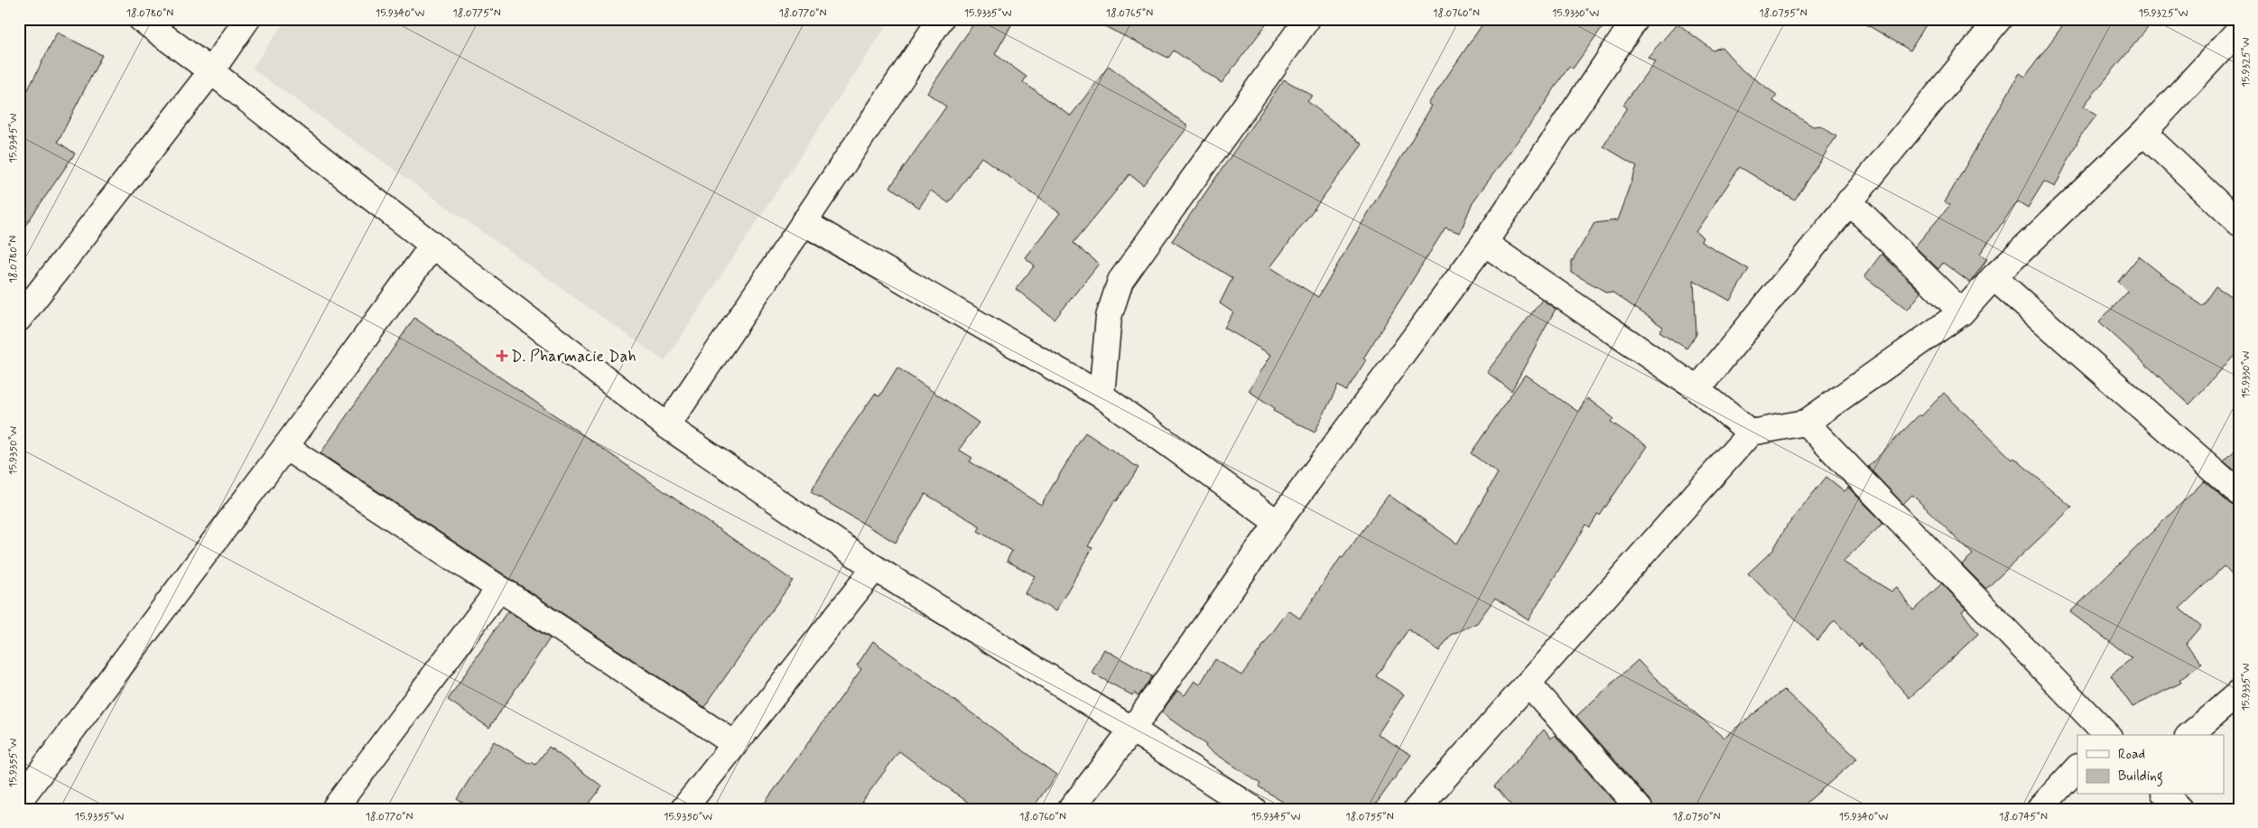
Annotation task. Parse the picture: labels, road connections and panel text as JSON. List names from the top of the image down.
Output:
{
  "places": {
    "health": ["D. Pharmacie Dah"]
  },
  "legend": ["Road", "Building"],
  "coordinates": [
    "18.0780°N",
    "15.9340°W",
    "18.0775°N",
    "18.0770°N",
    "15.9335°W",
    "18.0765°N",
    "18.0760°N",
    "15.9330°W",
    "18.0755°N",
    "15.9325°W",
    "15.9345°W",
    "15.9350°W",
    "15.9355°W",
    "18.0750°N",
    "18.0745°N"
  ]
}
